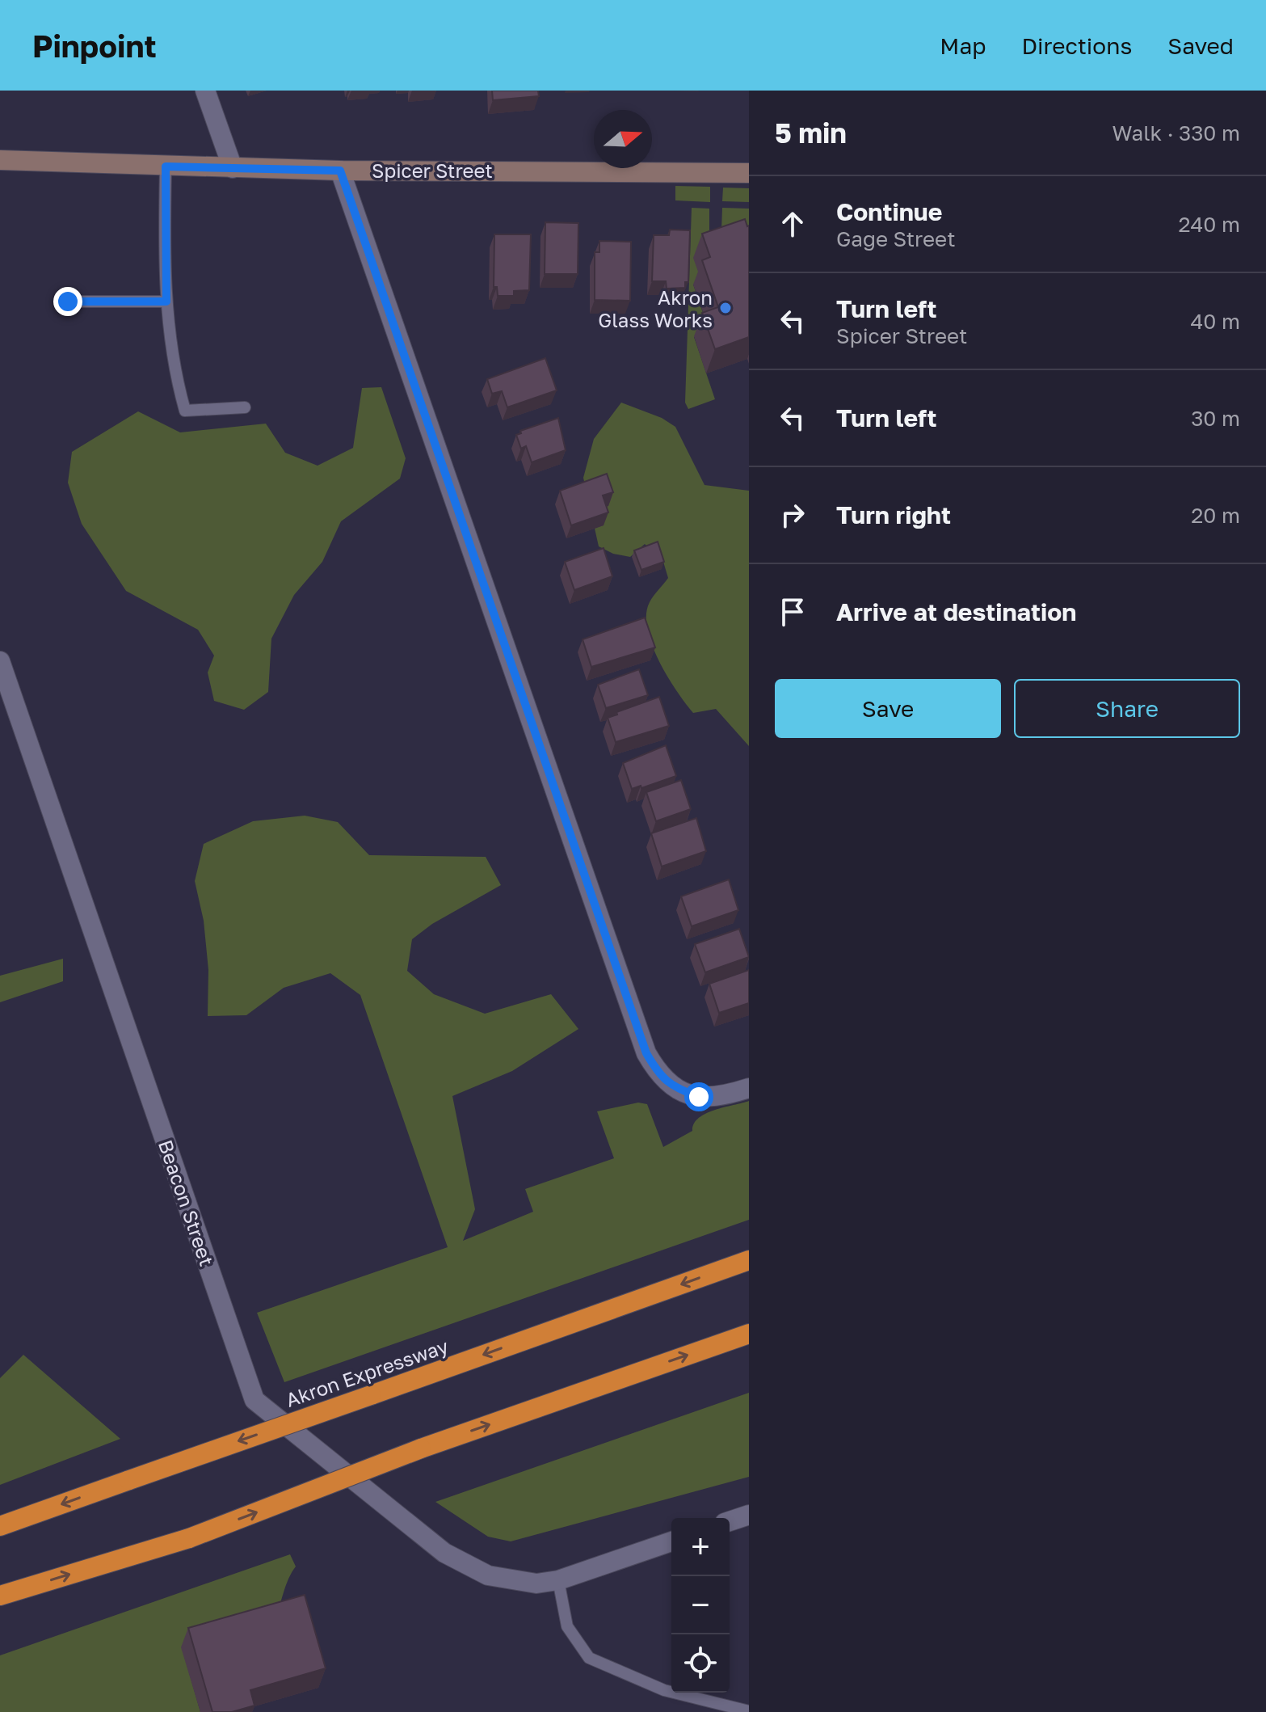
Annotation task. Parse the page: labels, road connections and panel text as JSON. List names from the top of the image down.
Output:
{
  "streets": {
    "highway": ["Akron Expressway"],
    "street": ["Spicer Street", "Beacon Street"]
  },
  "places": ["Akron Glass Works"],
  "north": "right",
  "page": {
    "header": "Pinpoint",
    "nav": ["Map", "Directions", "Saved"],
    "heading": ["5 min", "Walk · 330 m"],
    "list": [
      ["Continue", "Gage Street", "240 m"],
      ["Turn left", "Spicer Street", "40 m"],
      ["Turn left", "30 m"],
      ["Turn right", "20 m"],
      "Arrive at destination"
    ],
    "buttons": ["Save", "Share"],
    "map_buttons": ["+", "−"]
  }
}
